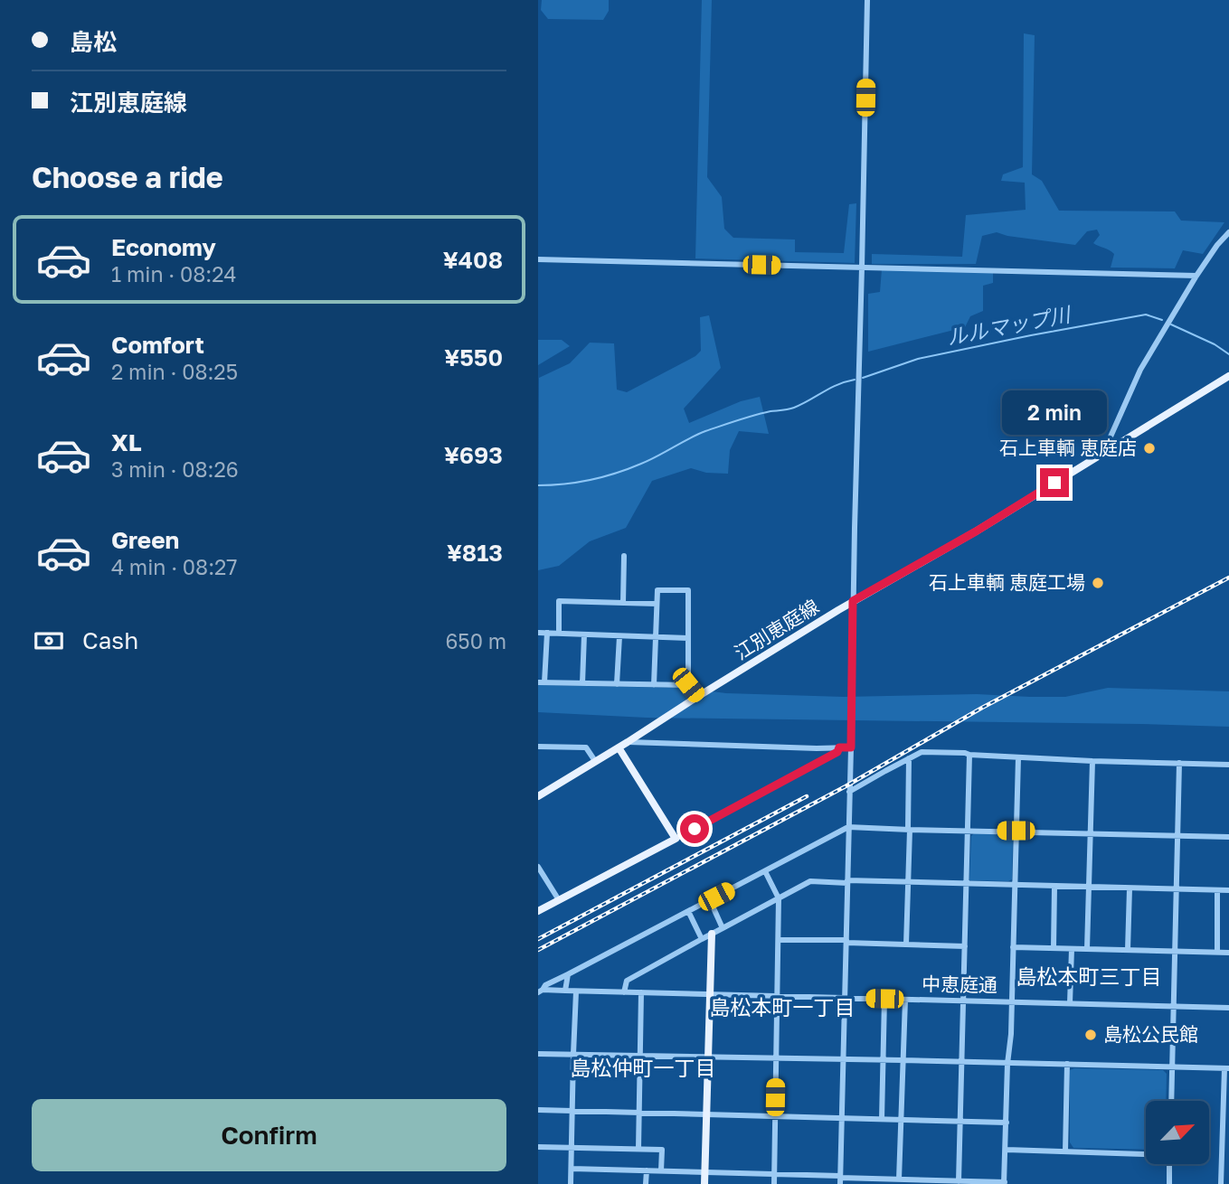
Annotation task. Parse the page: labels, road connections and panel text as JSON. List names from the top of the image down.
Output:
{
  "streets": {
    "main road": ["江別恵庭線"],
    "street": ["中恵庭通"]
  },
  "districts": ["島松本町三丁目", "島松本町一丁目", "島松仲町一丁目"],
  "water": ["ルルマップ川"],
  "places": ["石上車輌 恵庭店", "石上車輌 恵庭工場", "島松公民館"],
  "north": "top right",
  "page": {
    "banner": ["島松", "江別恵庭線"],
    "heading": "Choose a ride",
    "list": [
      {
        "name": "Economy",
        "note": "1 min · 08:24",
        "value": "¥408"
      },
      {
        "name": "Comfort",
        "note": "2 min · 08:25",
        "value": "¥550"
      },
      {
        "name": "XL",
        "note": "3 min · 08:26",
        "value": "¥693"
      },
      {
        "name": "Green",
        "note": "4 min · 08:27",
        "value": "¥813"
      }
    ],
    "bubble": "2 min",
    "pay": ["Cash", "650 m"],
    "buttons": "Confirm"
  }
}
